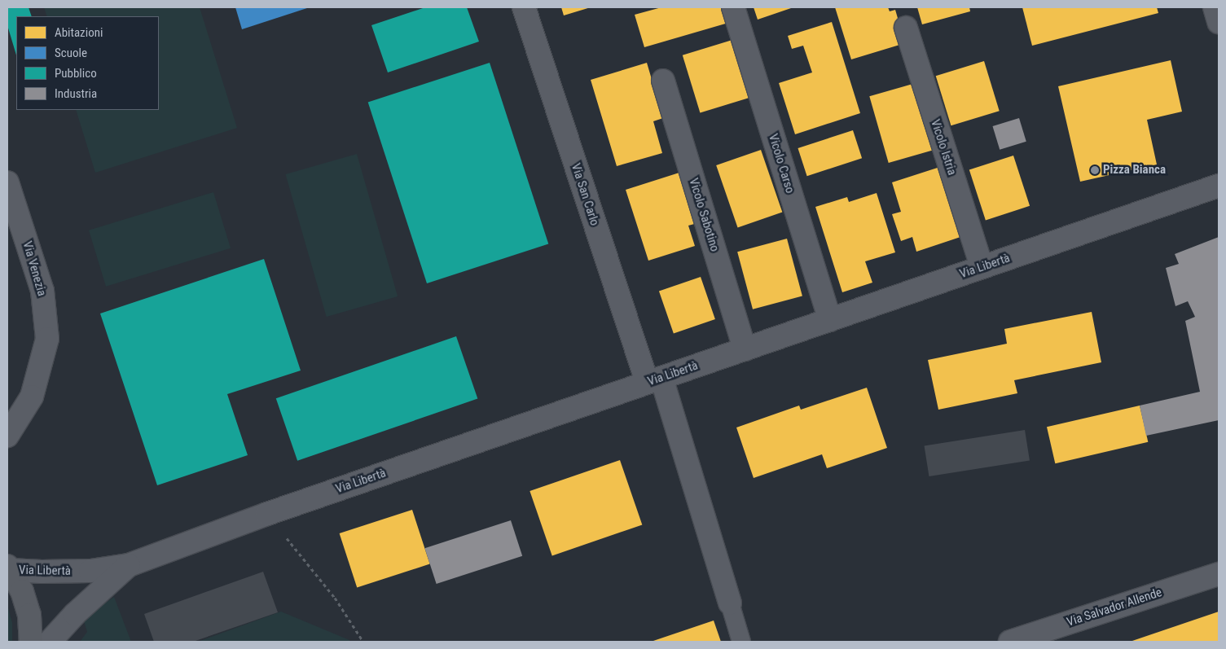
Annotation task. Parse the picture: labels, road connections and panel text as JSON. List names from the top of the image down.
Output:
{
  "streets": {
    "street": [
      "Vicolo Istria",
      "Vicolo Carso",
      "Via San Carlo",
      "Vicolo Sabotino",
      "Via Libertà",
      "Via Venezia",
      "Via Salvador Allende"
    ]
  },
  "crossings": [
    ["Vicolo Istria", "Via Libertà"],
    ["Vicolo Carso", "Via Libertà"],
    ["Via San Carlo", "Via Libertà"],
    ["Vicolo Sabotino", "Via Libertà"]
  ],
  "places": ["Pizza Bianca"],
  "legend": [
    "Abitazioni",
    "Scuole",
    "Pubblico",
    "Industria"
  ]
}
